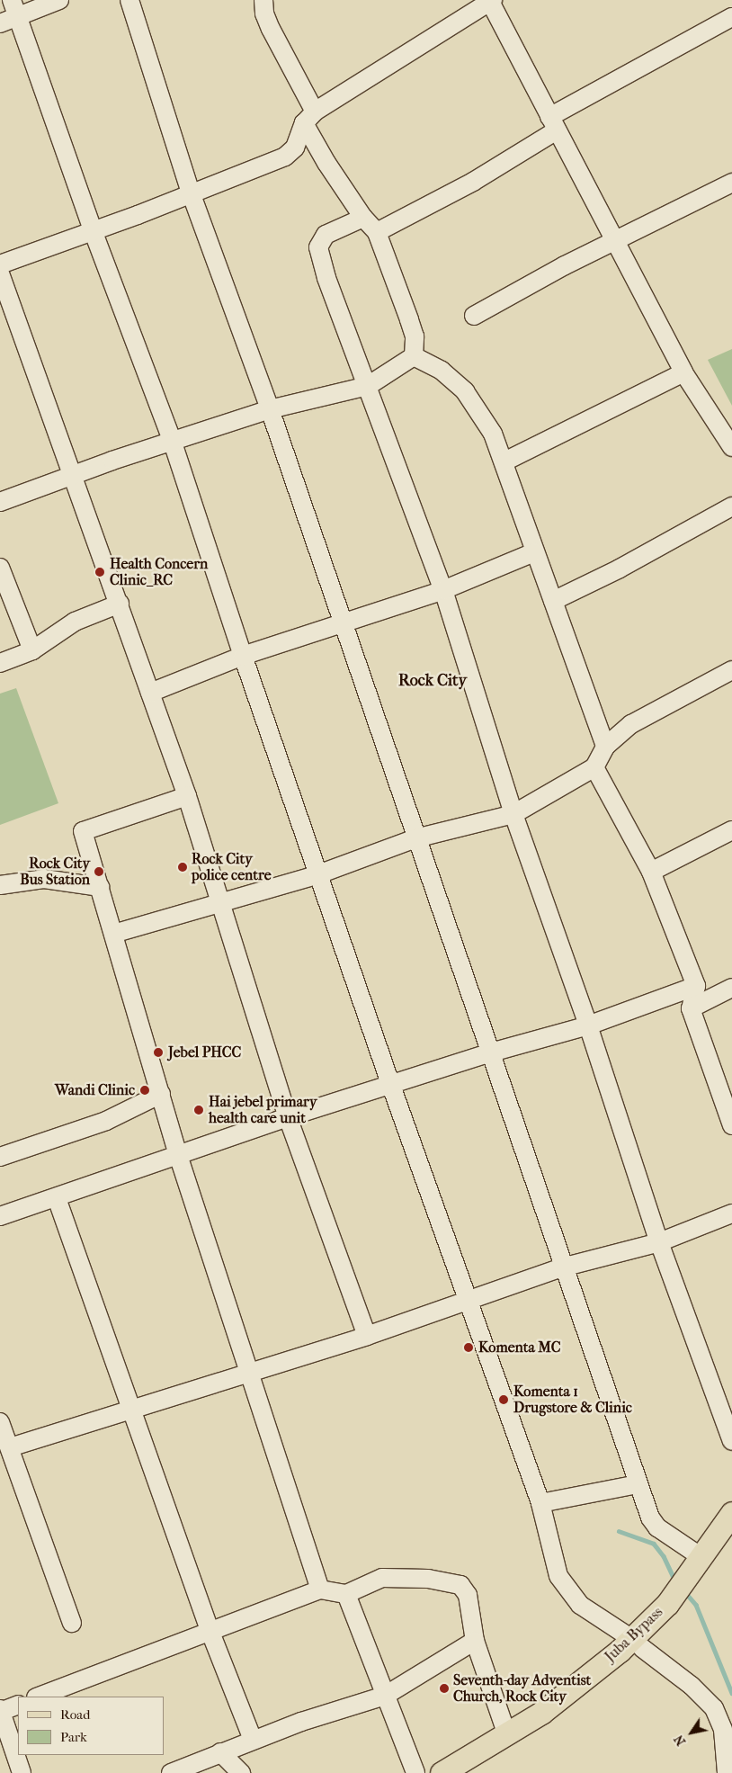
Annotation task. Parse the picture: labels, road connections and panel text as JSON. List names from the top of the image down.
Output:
{
  "streets": {
    "main road": ["Juba Bypass"]
  },
  "districts": ["Rock City"],
  "places": [
    "Health Concern Clinic_RC",
    "Rock City police centre",
    "Rock City Bus Station",
    "Jebel PHCC",
    "Wandi Clinic",
    "Hai jebel primary health care unit",
    "Komenta MC",
    "Komenta 1 Drugstore & Clinic",
    "Seventh-day Adventist Church, Rock City"
  ],
  "legend": ["Road", "Park"],
  "north": "bottom left"
}
